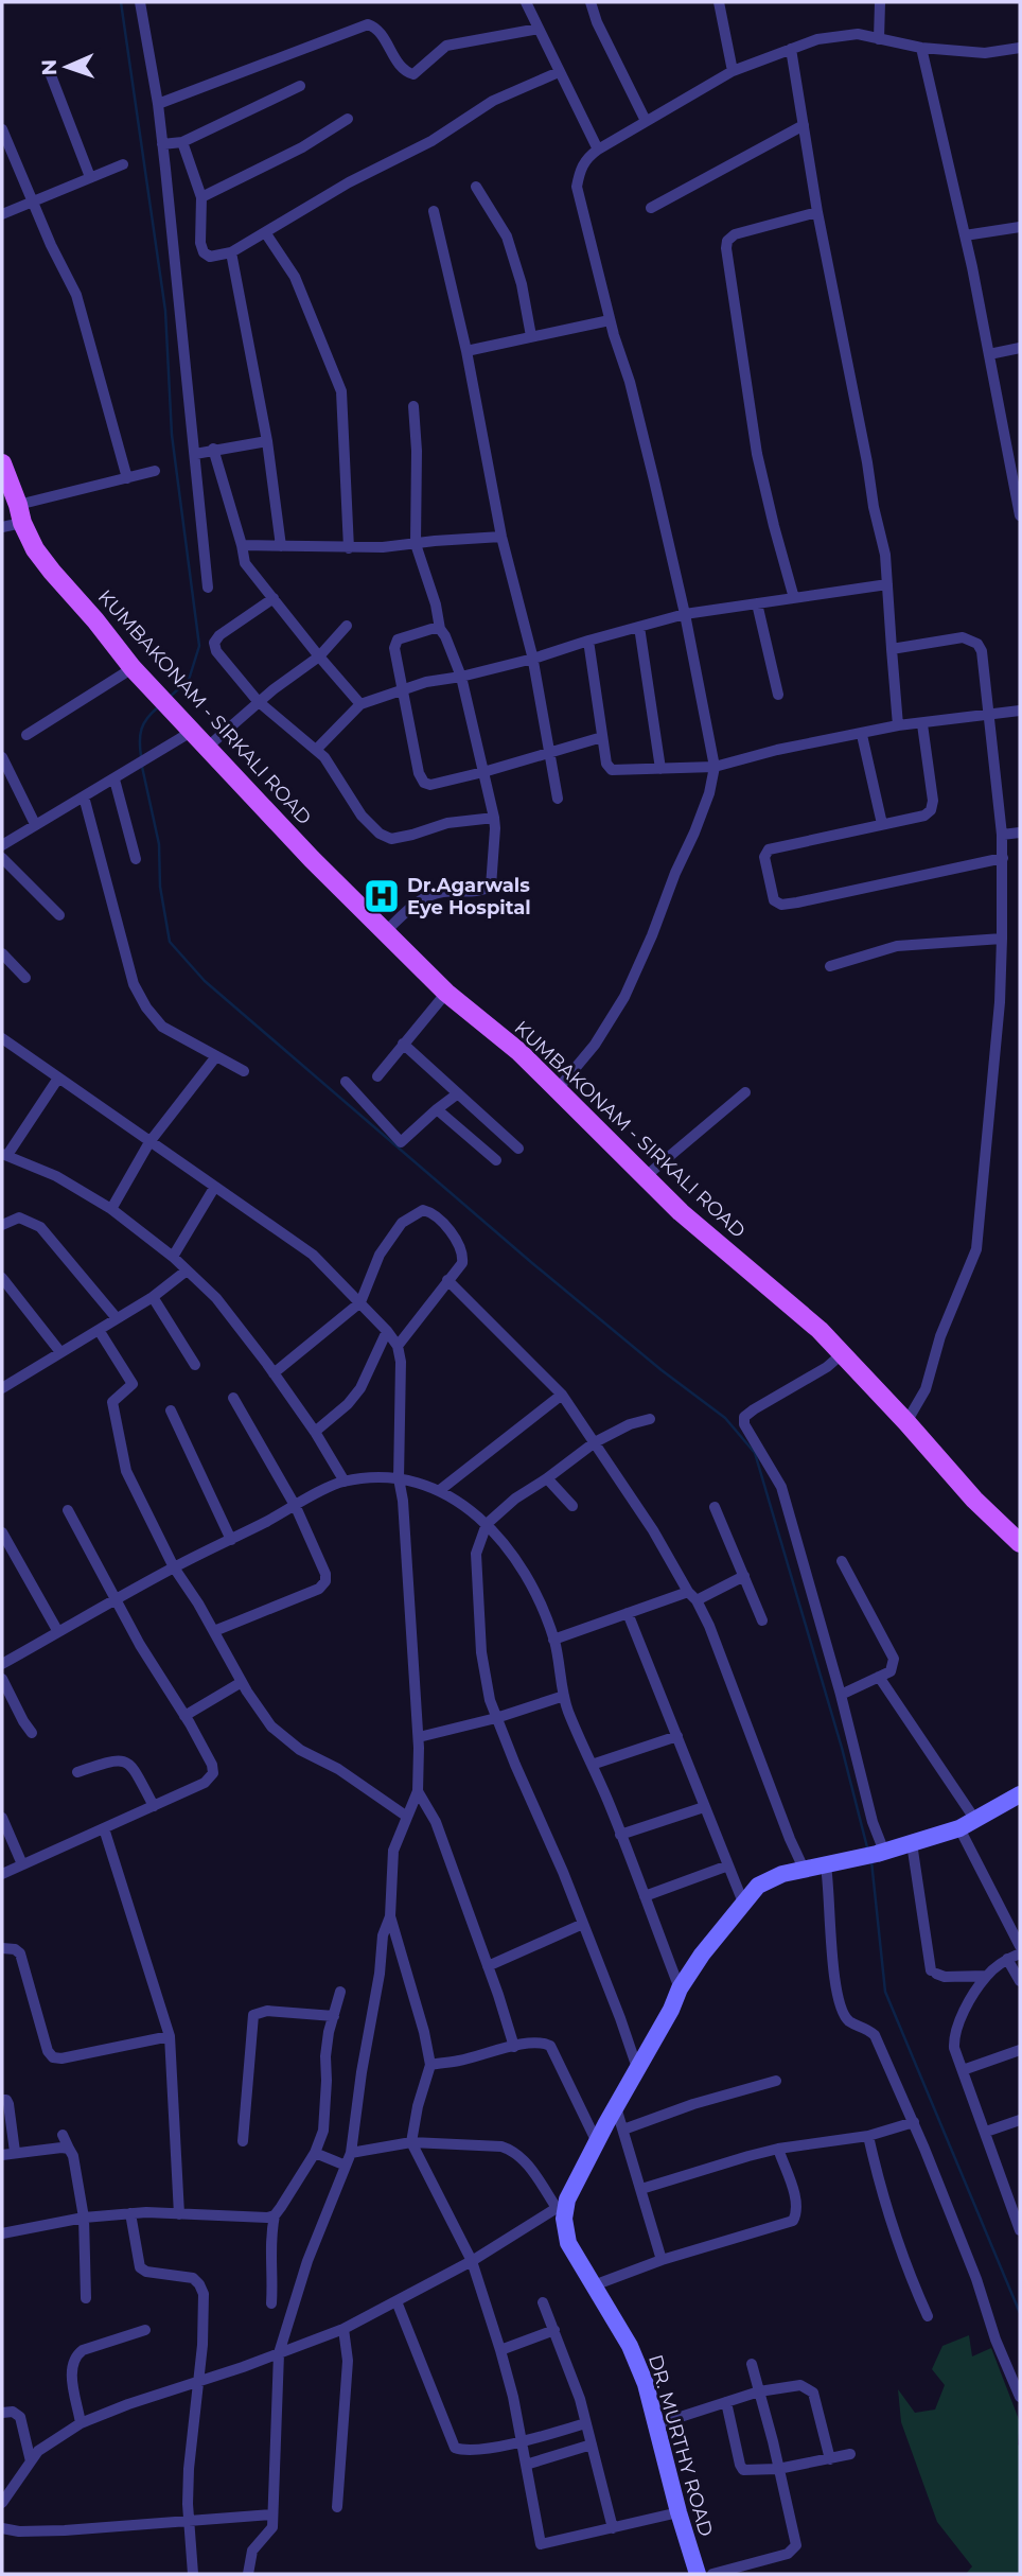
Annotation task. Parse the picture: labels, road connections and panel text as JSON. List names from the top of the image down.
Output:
{
  "streets": {
    "main road": ["KUMBAKONAM - SIRKALI ROAD", "DR. MURTHY ROAD"]
  },
  "places": {
    "hospital": ["Dr.Agarwals Eye Hospital"]
  },
  "north": "left"
}
